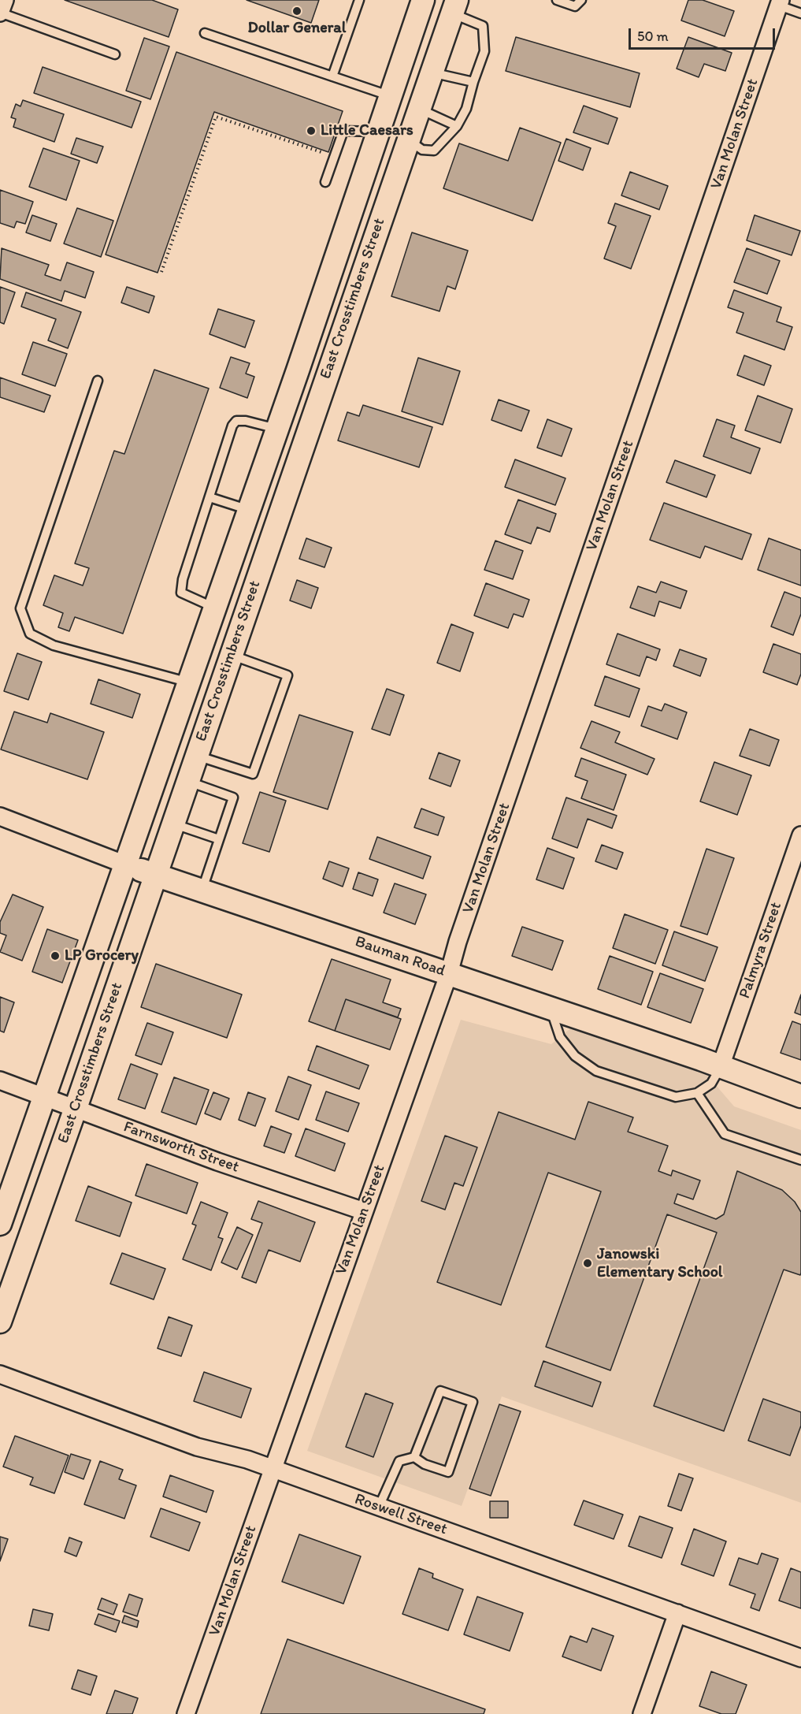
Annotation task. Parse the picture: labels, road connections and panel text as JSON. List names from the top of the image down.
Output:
{
  "streets": {
    "main road": ["East Crosstimbers Street", "Bauman Road"],
    "street": [
      "Van Molan Street",
      "Palmyra Street",
      "Farnsworth Street",
      "Roswell Street"
    ]
  },
  "crossings": [
    ["Van Molan Street", "Bauman Road"],
    ["Van Molan Street", "Farnsworth Street"],
    ["Van Molan Street", "Roswell Street"],
    ["East Crosstimbers Street", "Bauman Road"],
    ["East Crosstimbers Street", "Farnsworth Street"],
    ["Palmyra Street", "Bauman Road"]
  ],
  "places": [
    "Dollar General",
    "Little Caesars",
    "LP Grocery",
    "Janowski Elementary School"
  ],
  "scale_bar": "50 m"
}
